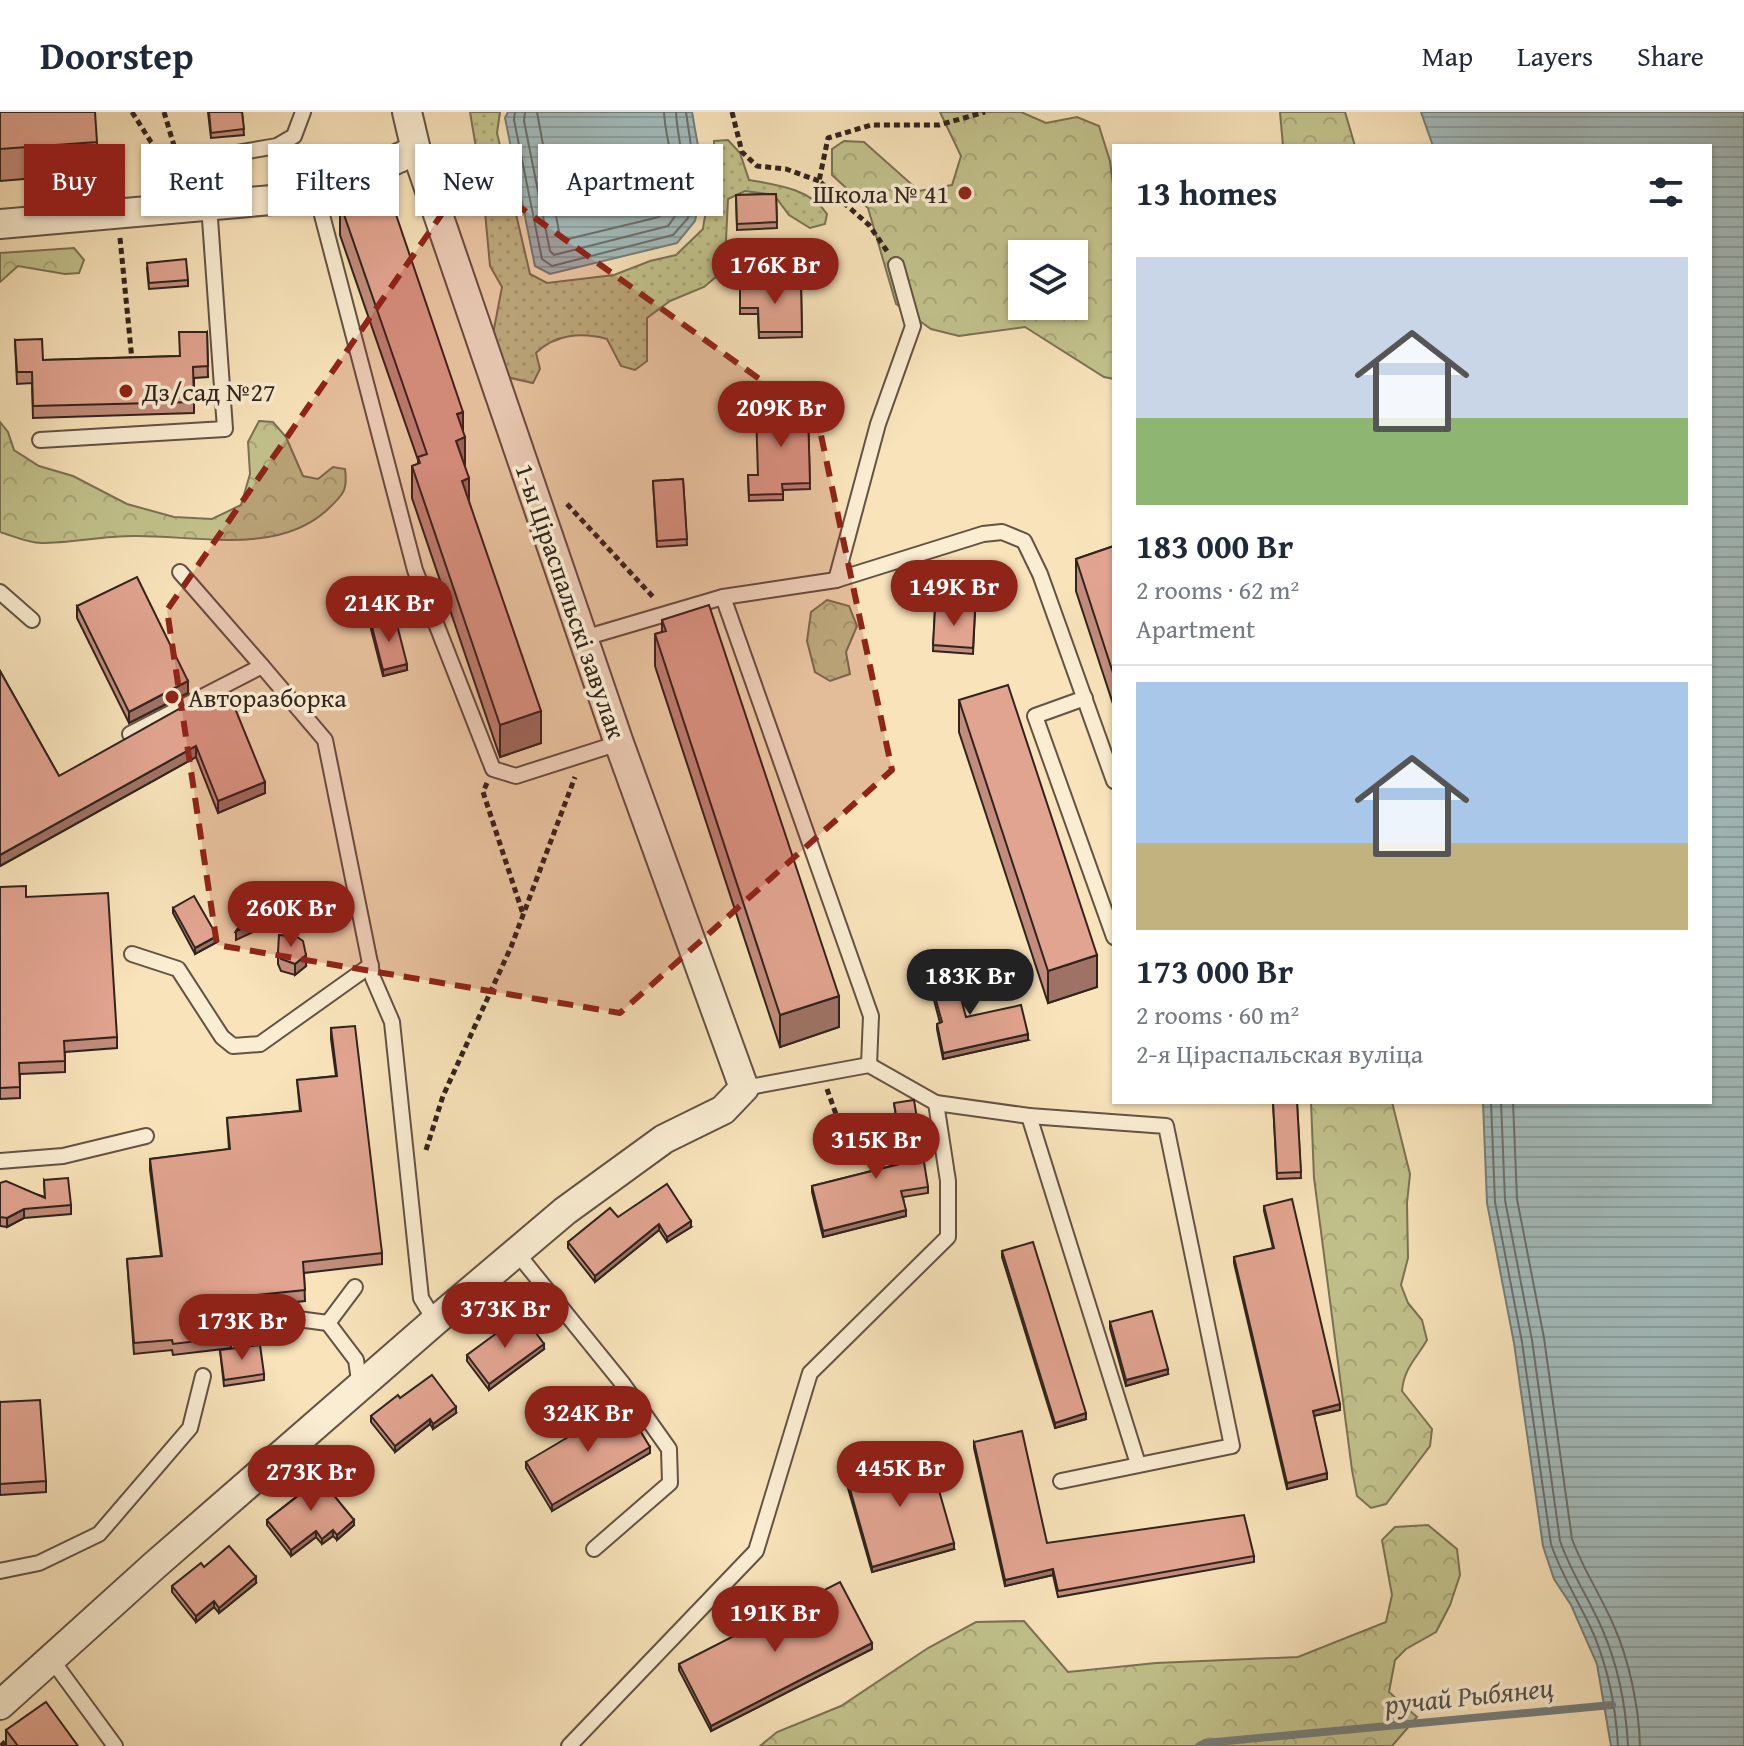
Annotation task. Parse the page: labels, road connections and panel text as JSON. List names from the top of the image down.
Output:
{
  "streets": {
    "street": ["1-ы Ціраспальскі завулак"]
  },
  "water": ["ручай Рыбянец"],
  "places": ["Школа № 41", "Дз/сад №27", "Авторазборка"],
  "page": {
    "header": "Doorstep",
    "nav": ["Map", "Layers", "Share"],
    "chip": [
      "Buy",
      "Rent",
      "Filters",
      "New",
      "Apartment"
    ],
    "heading": "13 homes",
    "price": [
      "176K Br",
      "209K Br",
      "149K Br",
      "214K Br",
      "260K Br",
      "183K Br",
      "315K Br",
      "373K Br",
      "173K Br",
      "324K Br",
      "445K Br",
      "273K Br",
      "191K Br"
    ],
    "list": [
      {
        "name": "183 000 Br",
        "note": "2 rooms · 62 m² · Apartment"
      },
      {
        "name": "173 000 Br",
        "note": "2 rooms · 60 m² · 2-я Ціраспальская вуліца"
      }
    ]
  }
}
